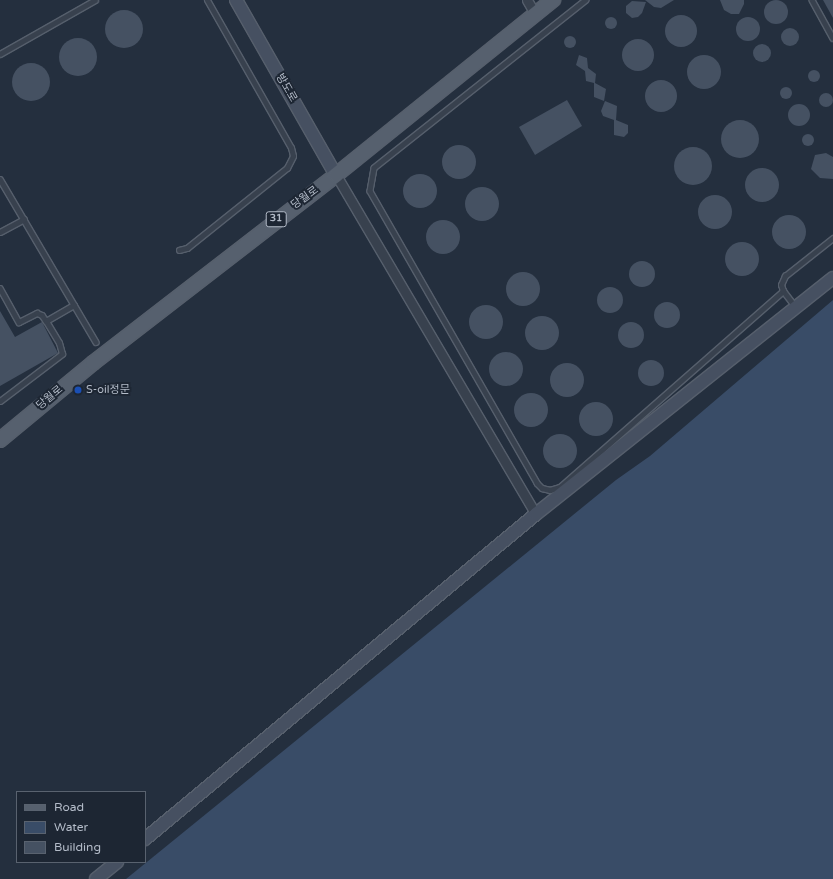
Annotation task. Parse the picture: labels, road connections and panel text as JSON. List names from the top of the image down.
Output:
{
  "streets": {
    "main road": ["방도로", "당월로", "31"]
  },
  "crossings": [
    ["방도로", "당월로"]
  ],
  "places": ["S-oil정문"],
  "legend": ["Road", "Water", "Building"]
}
